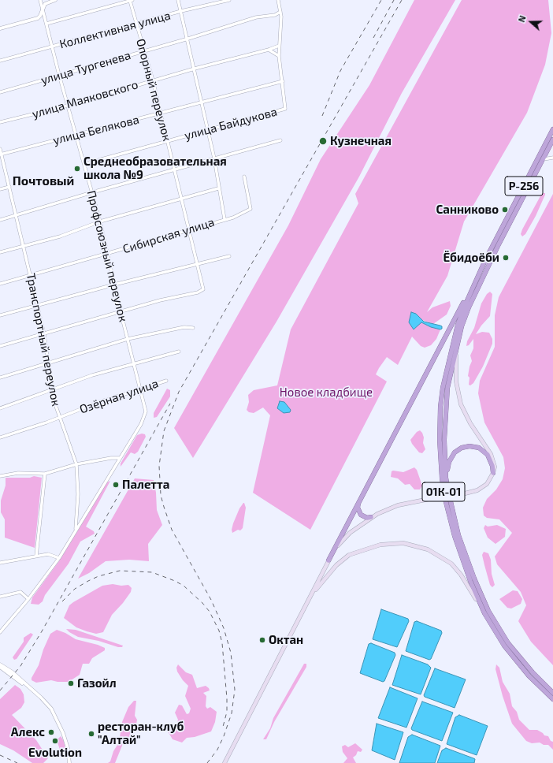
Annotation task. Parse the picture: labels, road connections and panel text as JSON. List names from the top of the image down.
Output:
{
  "streets": {
    "highway": ["Р-256", "01К-01"],
    "street": [
      "Коллективная улица",
      "улица Тургенева",
      "Опорный переулок",
      "улица Маяковского",
      "улица Байдукова",
      "улица Белякова",
      "Сибирская улица",
      "Профсоюзный переулок",
      "Транспортный переулок",
      "Озёрная улица"
    ]
  },
  "crossings": [
    ["Коллективная улица", "Опорный переулок"],
    ["Коллективная улица", "Профсоюзный переулок"],
    ["улица Тургенева", "Опорный переулок"],
    ["улица Тургенева", "Профсоюзный переулок"],
    ["Опорный переулок", "улица Маяковского"],
    ["Опорный переулок", "улица Байдукова"],
    ["Опорный переулок", "улица Белякова"],
    ["Опорный переулок", "Сибирская улица"],
    ["Опорный переулок", "Профсоюзный переулок"],
    ["улица Маяковского", "Профсоюзный переулок"],
    ["улица Байдукова", "улица Белякова"],
    ["улица Байдукова", "Профсоюзный переулок"],
    ["улица Белякова", "Профсоюзный переулок"],
    ["улица Белякова", "Транспортный переулок"],
    ["Р-256", "01К-01"],
    ["Сибирская улица", "Профсоюзный переулок"],
    ["Сибирская улица", "Транспортный переулок"],
    ["Профсоюзный переулок", "Озёрная улица"],
    ["Транспортный переулок", "Озёрная улица"]
  ],
  "districts": ["Почтовый"],
  "parks": ["Новое кладбище"],
  "places": [
    "Кузнечная",
    "Среднеобразовательная школа №9",
    "Санниково",
    "Ёбидоёби",
    "Палетта",
    "Октан",
    "Газойл",
    "Алекс",
    "ресторан-клуб \"Алтай\"",
    "Evolution"
  ],
  "north": "left"
}
